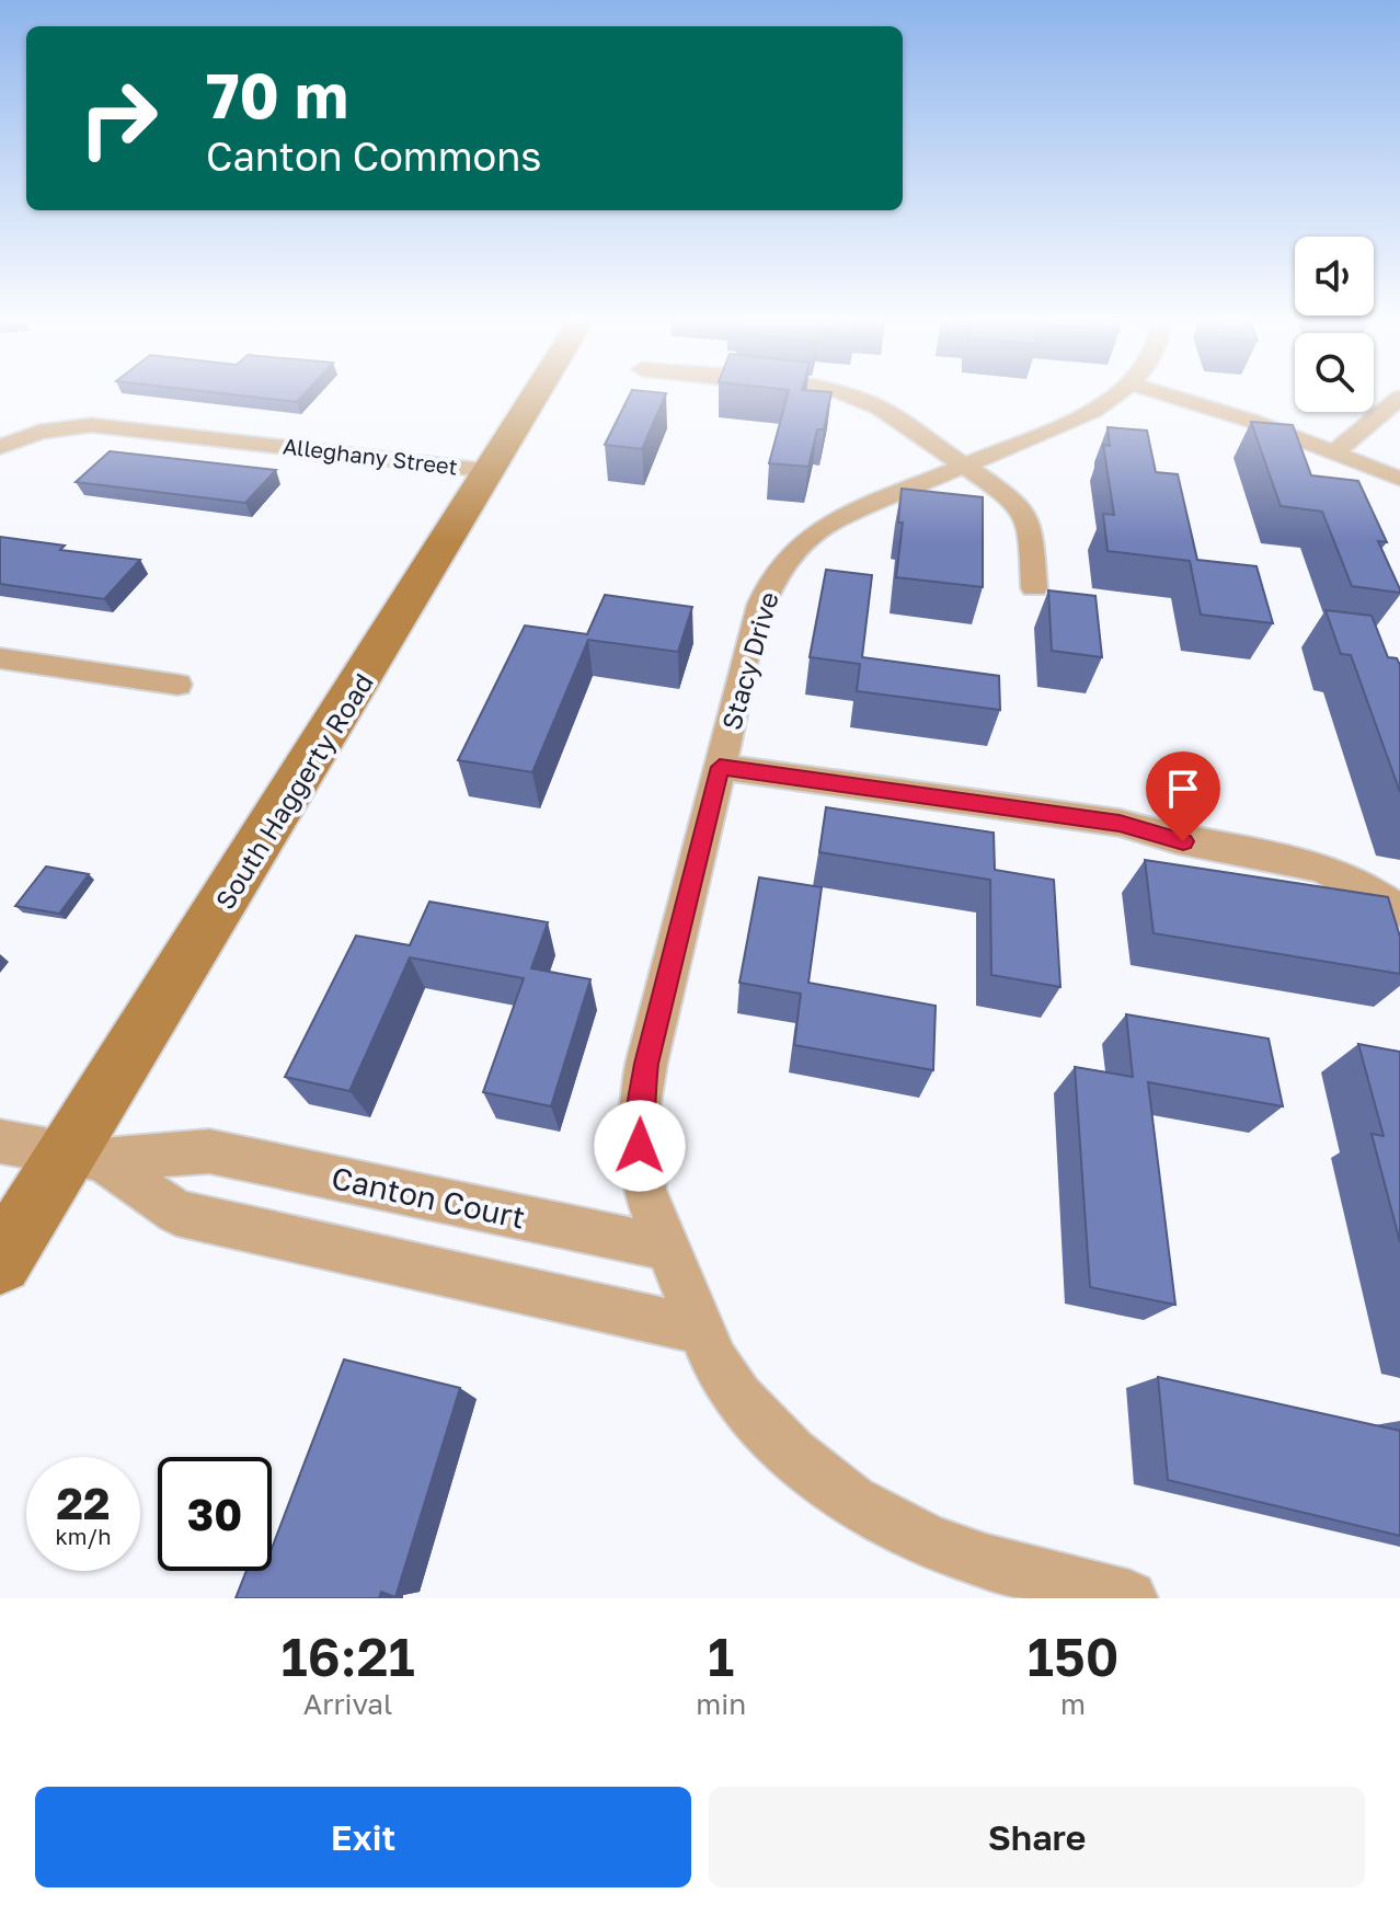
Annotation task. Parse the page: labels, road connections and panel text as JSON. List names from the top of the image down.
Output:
{
  "streets": {
    "main road": ["South Haggerty Road"],
    "street": ["Alleghany Street", "Stacy Drive", "Canton Court"]
  },
  "crossings": [
    ["Alleghany Street", "South Haggerty Road"],
    ["Stacy Drive", "Canton Court"],
    ["South Haggerty Road", "Canton Court"]
  ],
  "page": {
    "turn": ["70 m", "Canton Commons"],
    "speed": "22 km/h",
    "limit": "30",
    "eta": [
      "16:21",
      "Arrival",
      "1",
      "min",
      "150",
      "m"
    ],
    "buttons": ["Exit", "Share"]
  }
}
